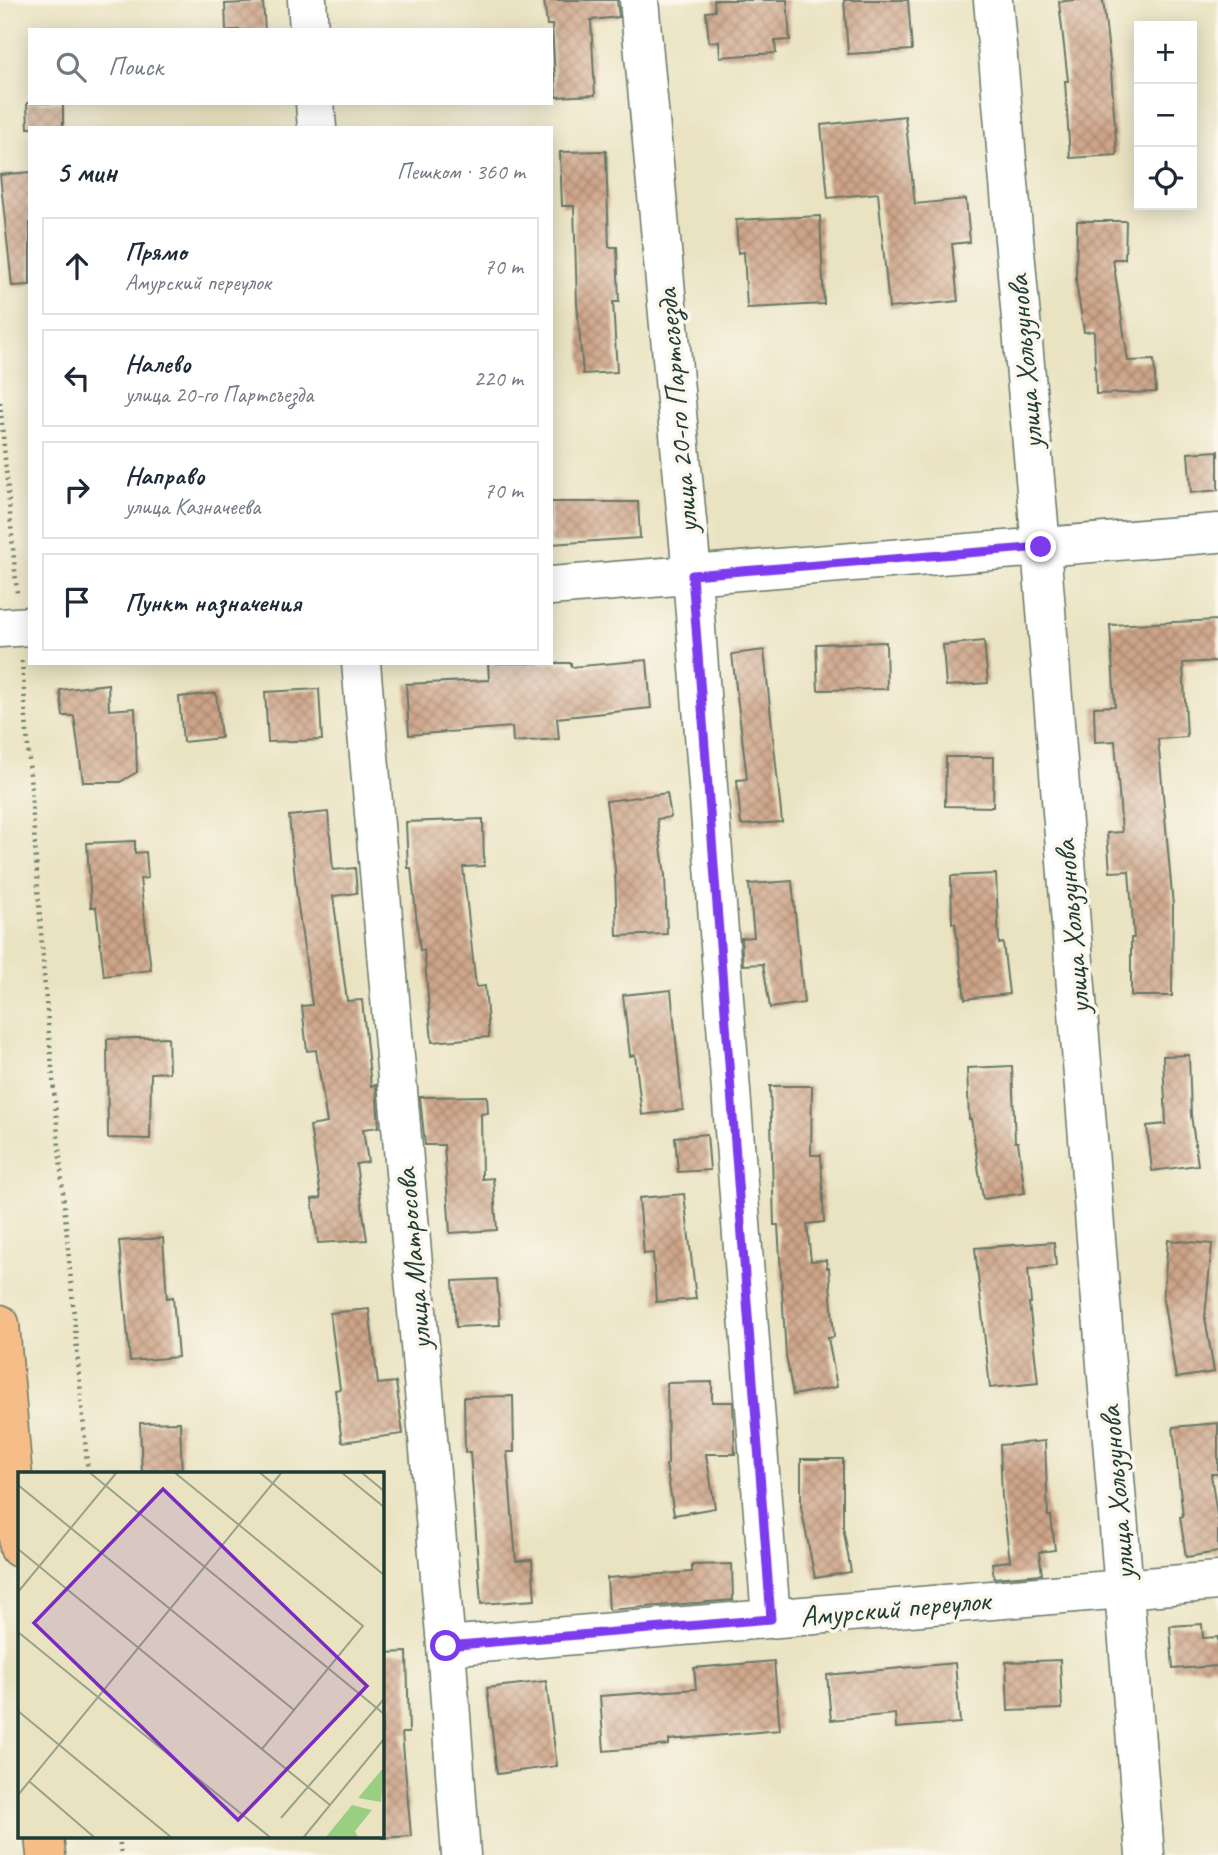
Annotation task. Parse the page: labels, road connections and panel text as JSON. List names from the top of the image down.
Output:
{
  "streets": {
    "street": [
      "улица Хользунова",
      "улица 20-го Партсъезда",
      "улица Матросова",
      "Амурский переулок"
    ]
  },
  "crossings": [
    ["улица Хользунова", "Амурский переулок"],
    ["улица 20-го Партсъезда", "Амурский переулок"],
    ["улица Матросова", "Амурский переулок"]
  ],
  "page": {
    "map_buttons": ["+", "−"],
    "search": "Поиск",
    "heading": ["5 мин", "Пешком · 360 m"],
    "list": [
      ["Прямо", "Амурский переулок", "70 m"],
      ["Налево", "улица 20-го Партсъезда", "220 m"],
      ["Направо", "улица Казначеева", "70 m"],
      "Пункт назначения"
    ]
  }
}
